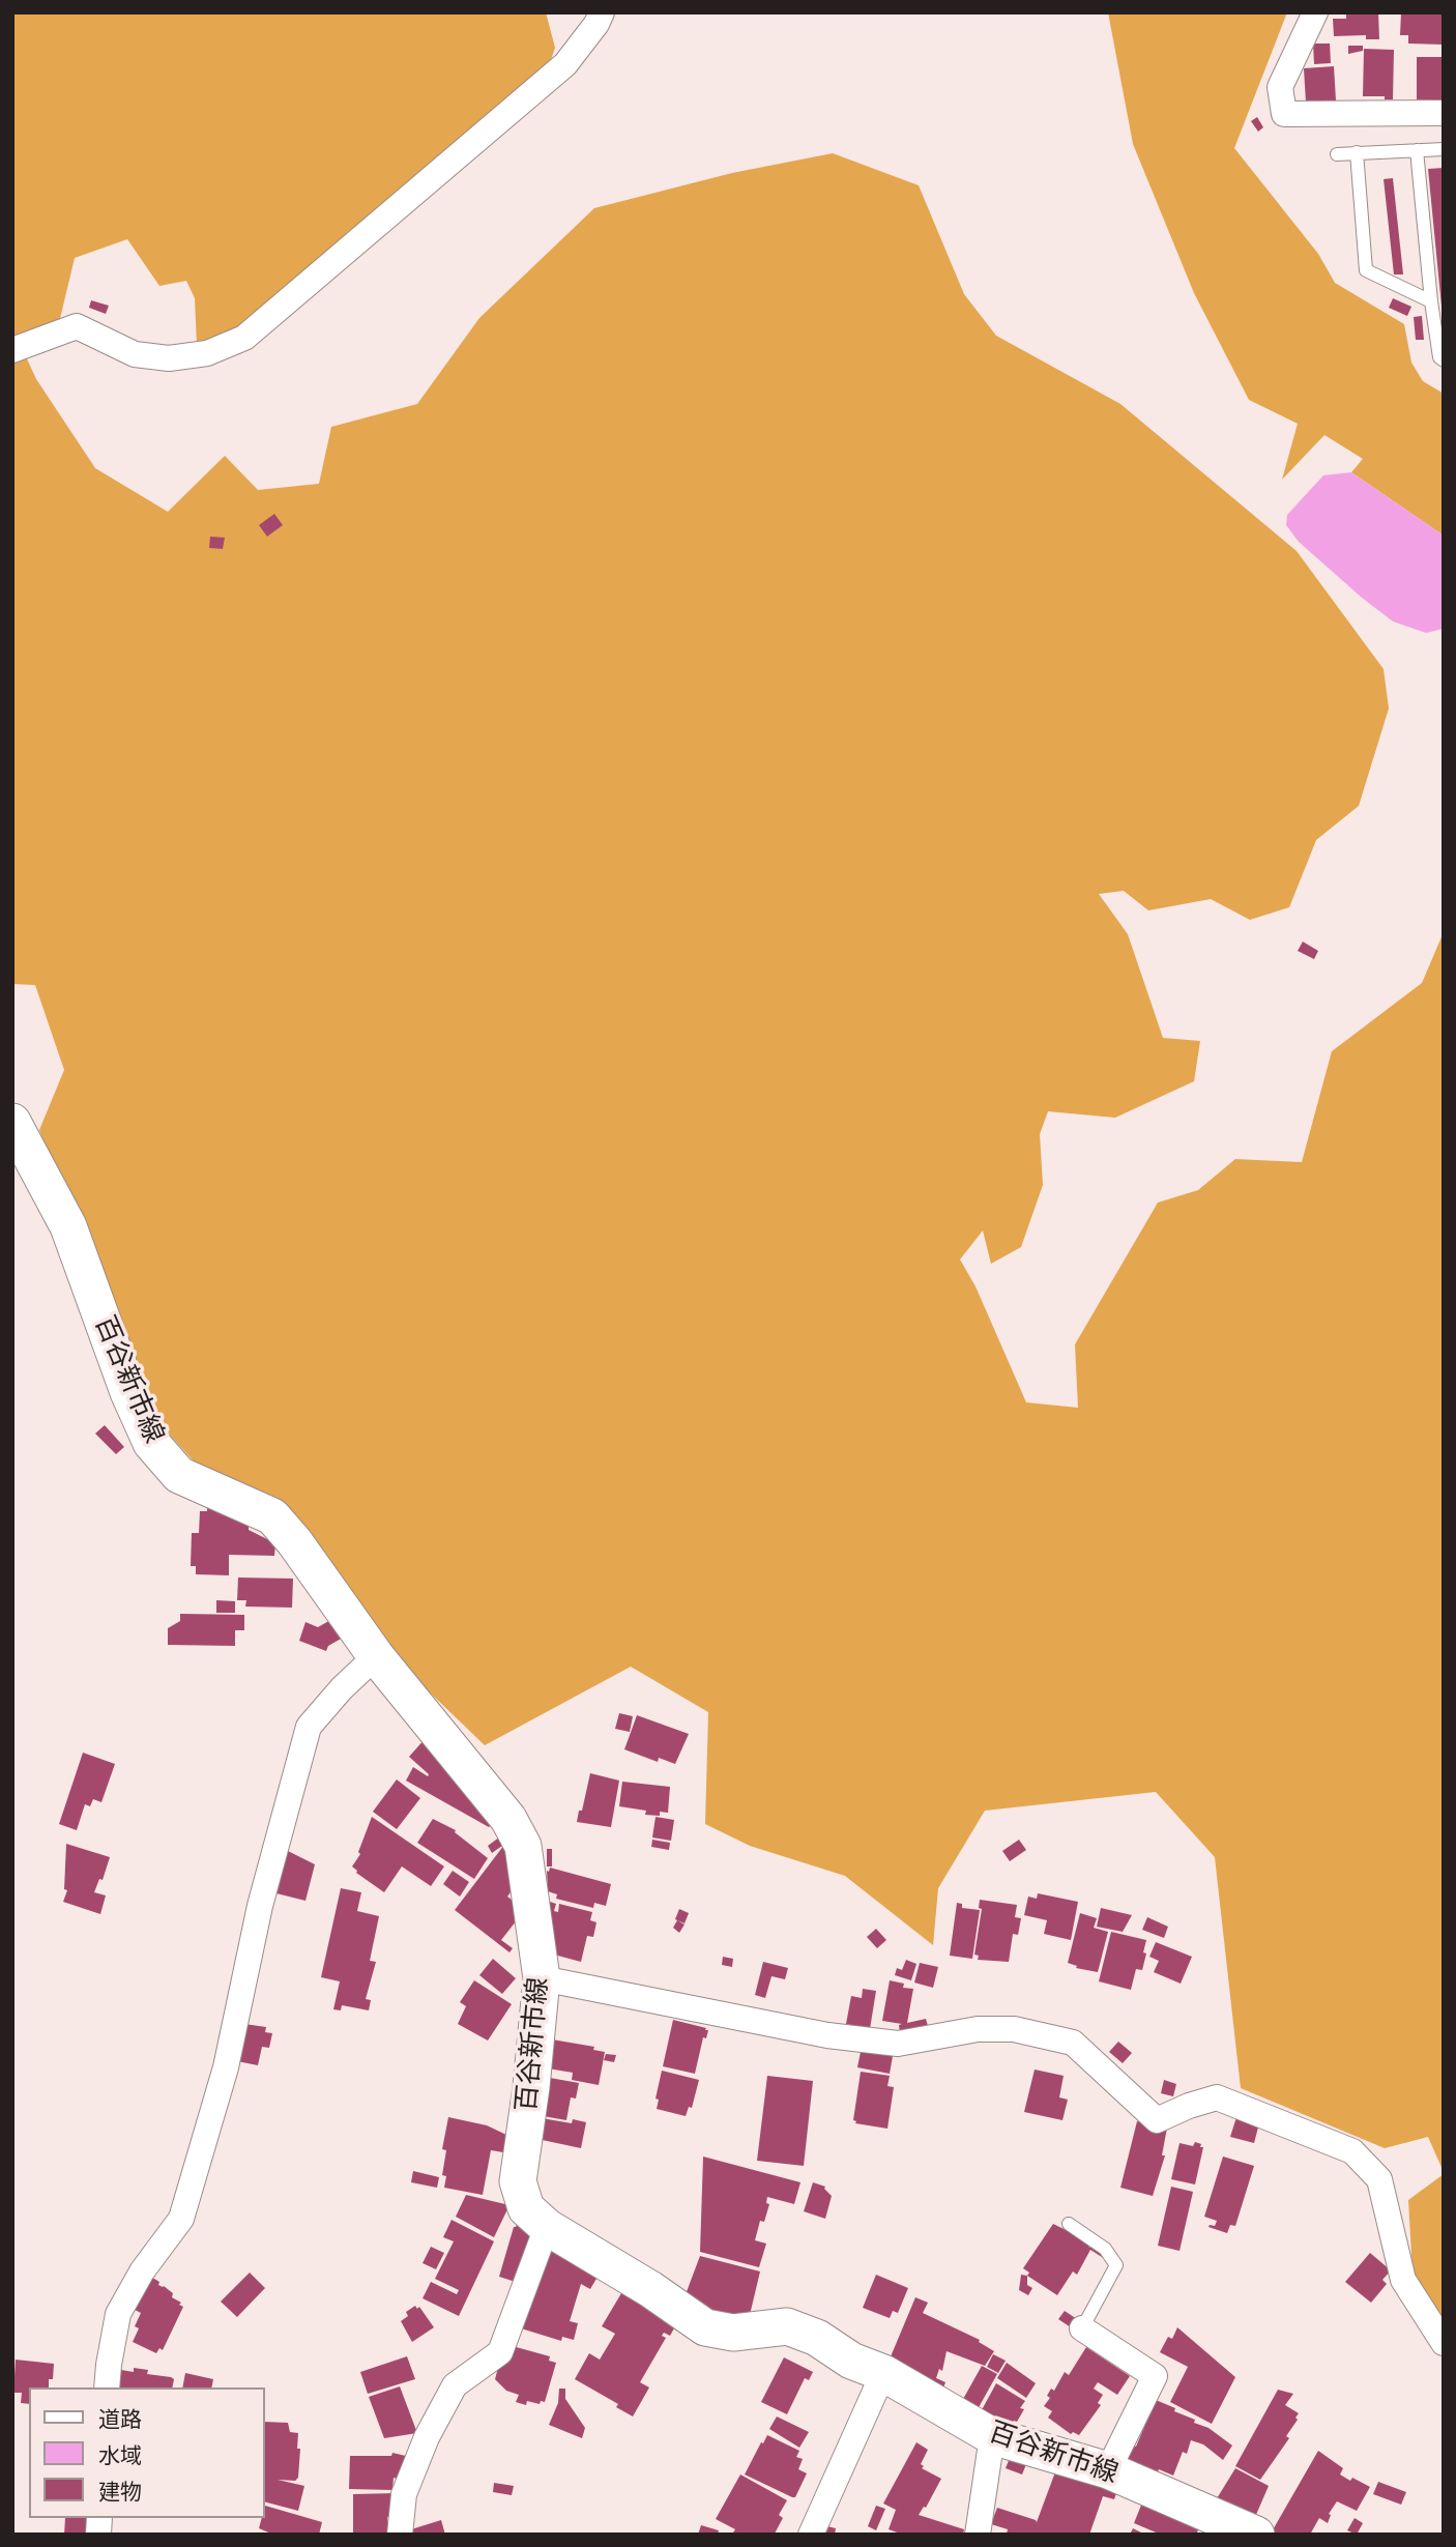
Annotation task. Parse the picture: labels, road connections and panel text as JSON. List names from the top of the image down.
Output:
{
  "streets": {
    "main road": ["百谷新市線"]
  },
  "legend": ["道路", "水域", "建物"]
}
